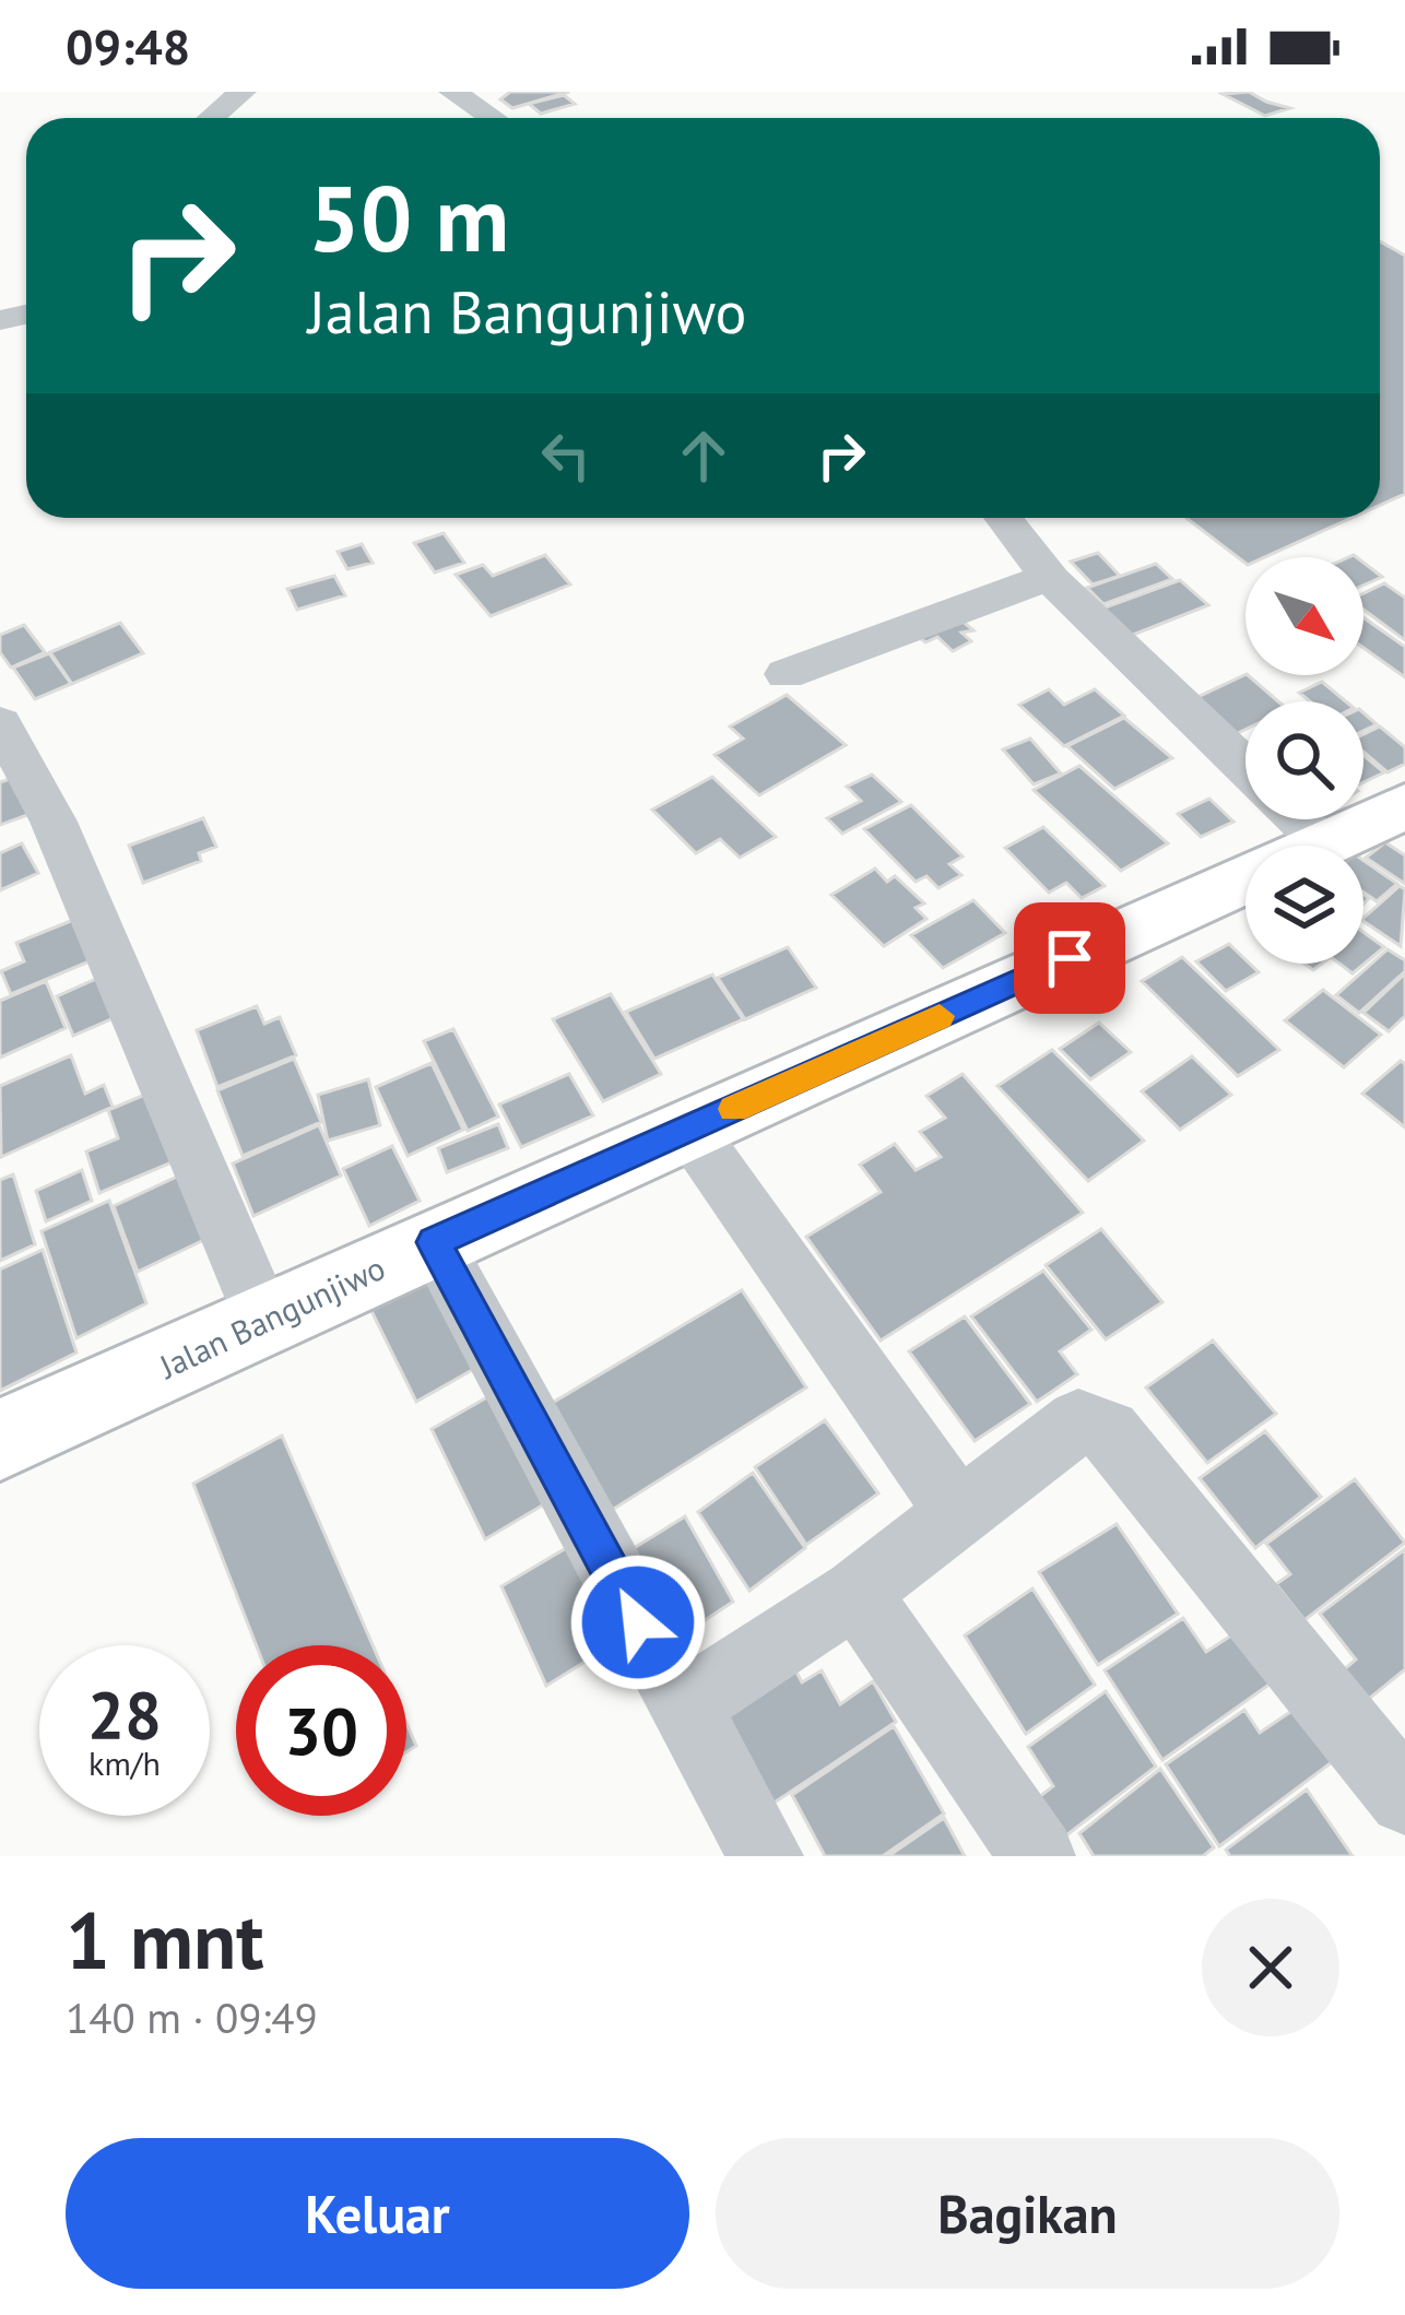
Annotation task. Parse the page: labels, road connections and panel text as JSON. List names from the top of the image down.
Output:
{
  "streets": {
    "main road": ["Jalan Bangunjiwo"]
  },
  "north": "bottom right",
  "page": {
    "status": "09:48",
    "turn": ["50 m", "Jalan Bangunjiwo"],
    "speed": "28 km/h",
    "limit": "30",
    "heading": ["1 mnt", "140 m · 09:49"],
    "buttons": ["Keluar", "Bagikan"]
  }
}
